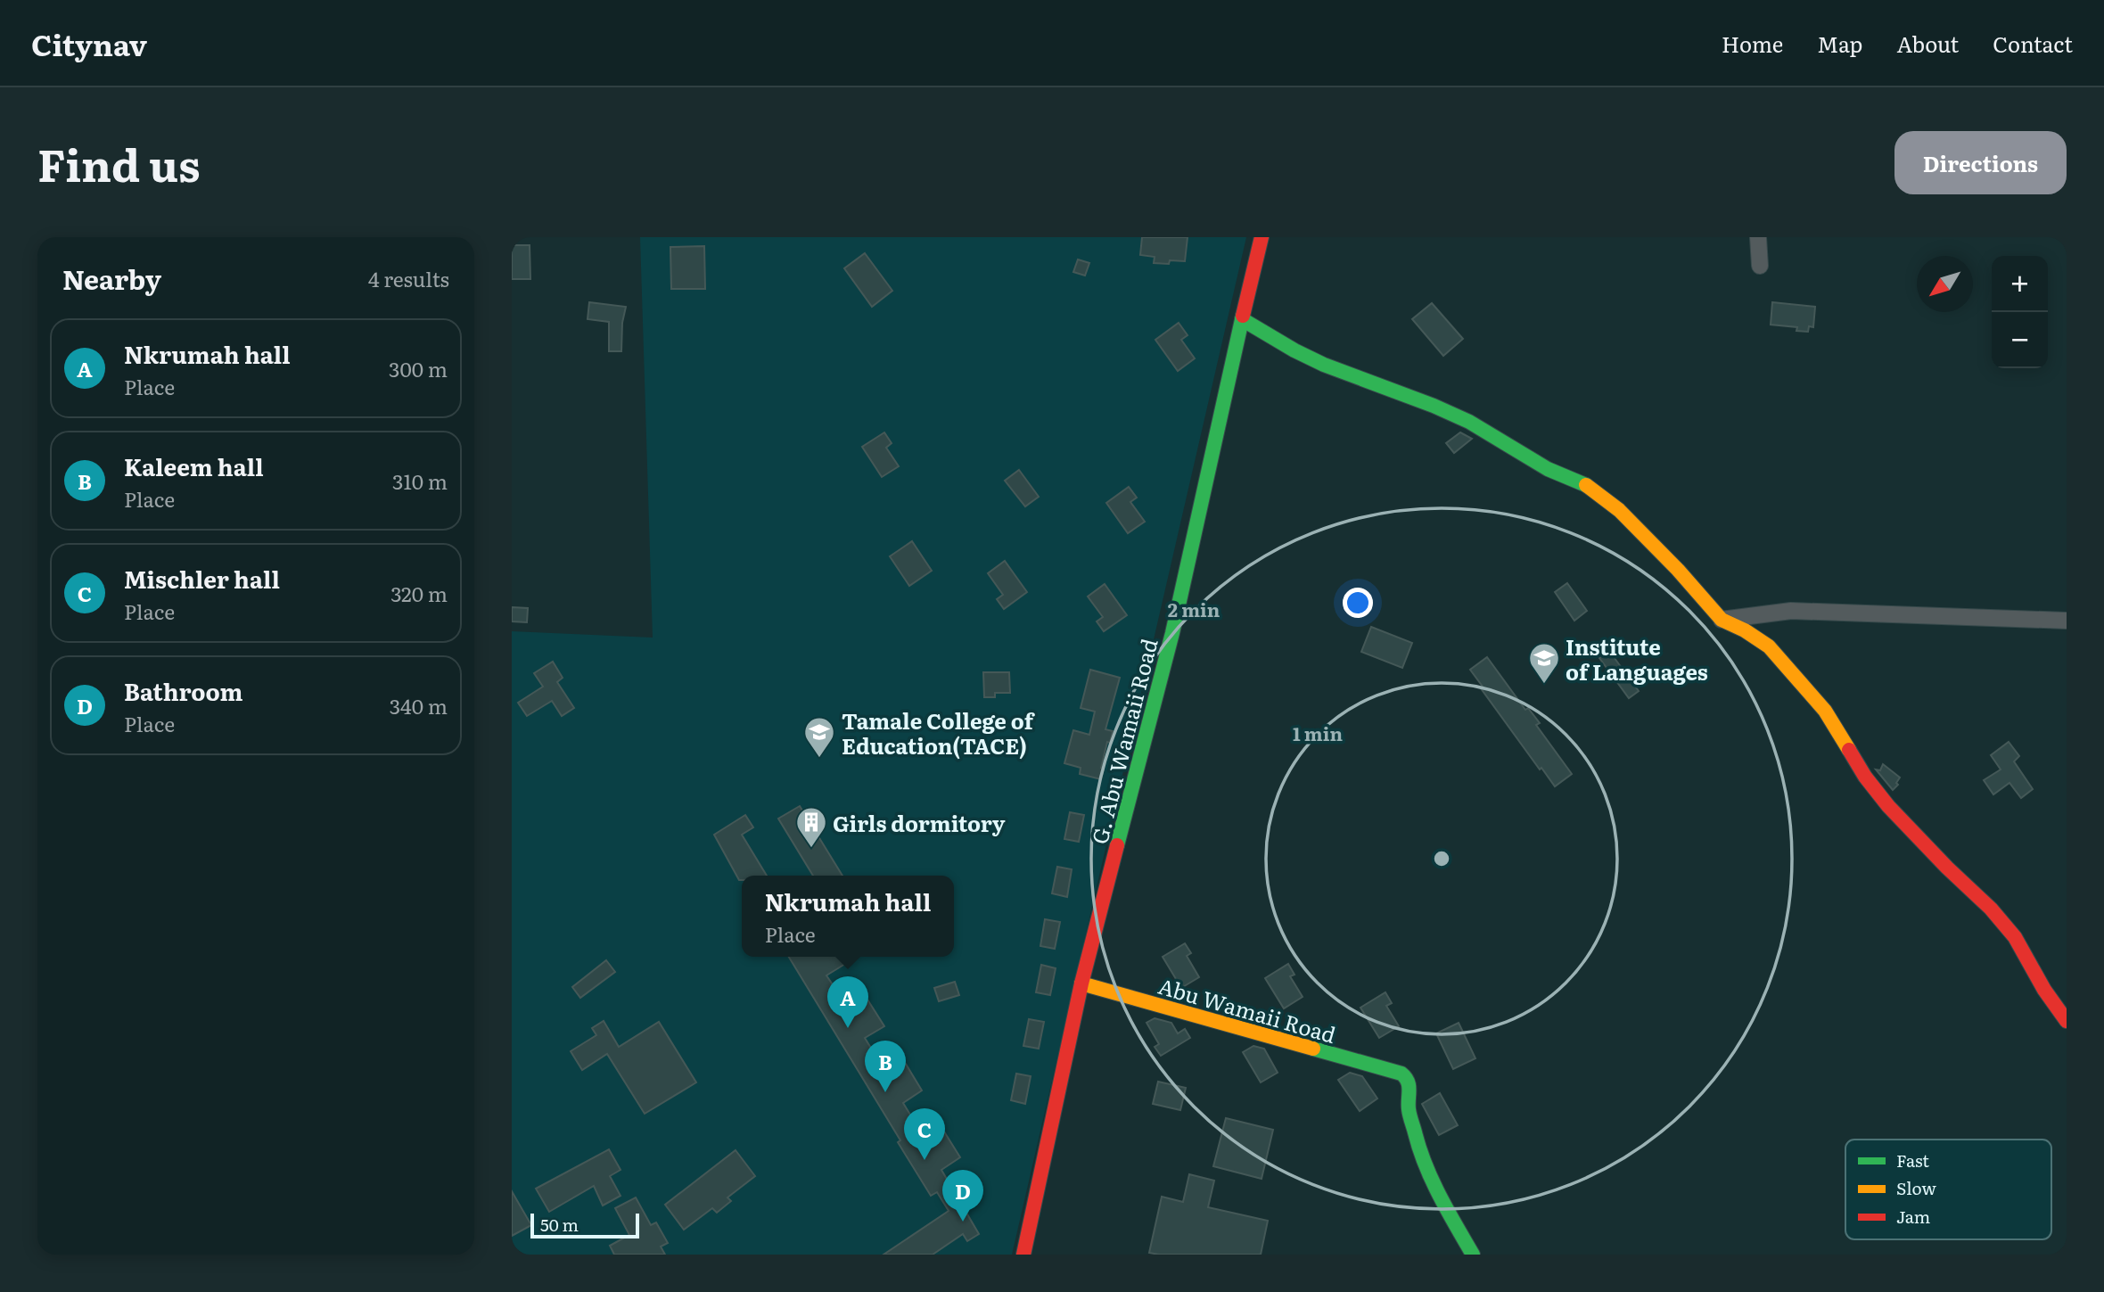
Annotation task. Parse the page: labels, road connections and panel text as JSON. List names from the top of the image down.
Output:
{
  "streets": {
    "street": ["G. Abu Wamaii Road", "Abu Wamaii Road"]
  },
  "crossings": [
    ["G. Abu Wamaii Road", "Abu Wamaii Road"]
  ],
  "places": {
    "school or university": ["Institute of Languages", "Tamale College of Education(TACE)"],
    "building": ["Girls dormitory"]
  },
  "legend": ["Fast", "Slow", "Jam"],
  "scale_bar": "50 m",
  "north": "bottom left",
  "page": {
    "header": "Citynav",
    "nav": [
      "Home",
      "Map",
      "About",
      "Contact"
    ],
    "title": "Find us",
    "buttons": "Directions",
    "heading": ["Nearby", "4 results"],
    "map_buttons": ["+", "−"],
    "list": [
      {
        "mark": "A",
        "name": "Nkrumah hall",
        "note": "Place",
        "value": "300 m"
      },
      {
        "mark": "B",
        "name": "Kaleem hall",
        "note": "Place",
        "value": "310 m"
      },
      {
        "mark": "C",
        "name": "Mischler hall",
        "note": "Place",
        "value": "320 m"
      },
      {
        "mark": "D",
        "name": "Bathroom",
        "note": "Place",
        "value": "340 m"
      }
    ],
    "popup": ["Nkrumah hall", "Place"],
    "pins": [
      "A",
      "B",
      "C",
      "D"
    ],
    "scale": "50 m"
  },
  "rings": ["2 min", "1 min"]
}
